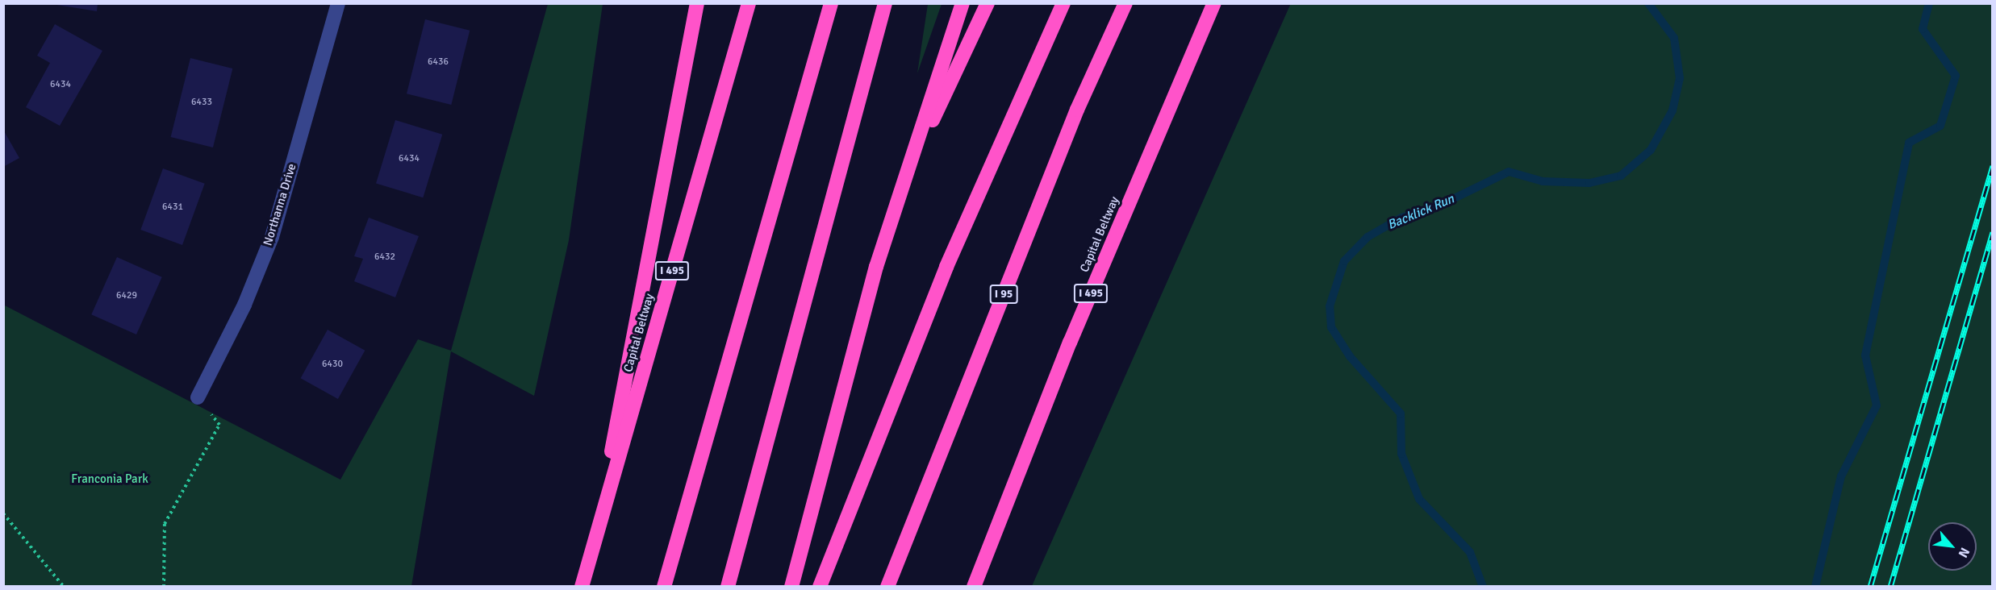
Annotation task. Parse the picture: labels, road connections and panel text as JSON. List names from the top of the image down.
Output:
{
  "streets": {
    "highway": ["Capital Beltway", "I 495", "I 95"],
    "street": ["Northanna Drive"]
  },
  "water": ["Backlick Run"],
  "parks": ["Franconia Park"],
  "house_numbers": [
    "6436",
    "6434",
    "6433",
    "6434",
    "6431",
    "6432",
    "6429",
    "6430"
  ],
  "north": "bottom right"
}
